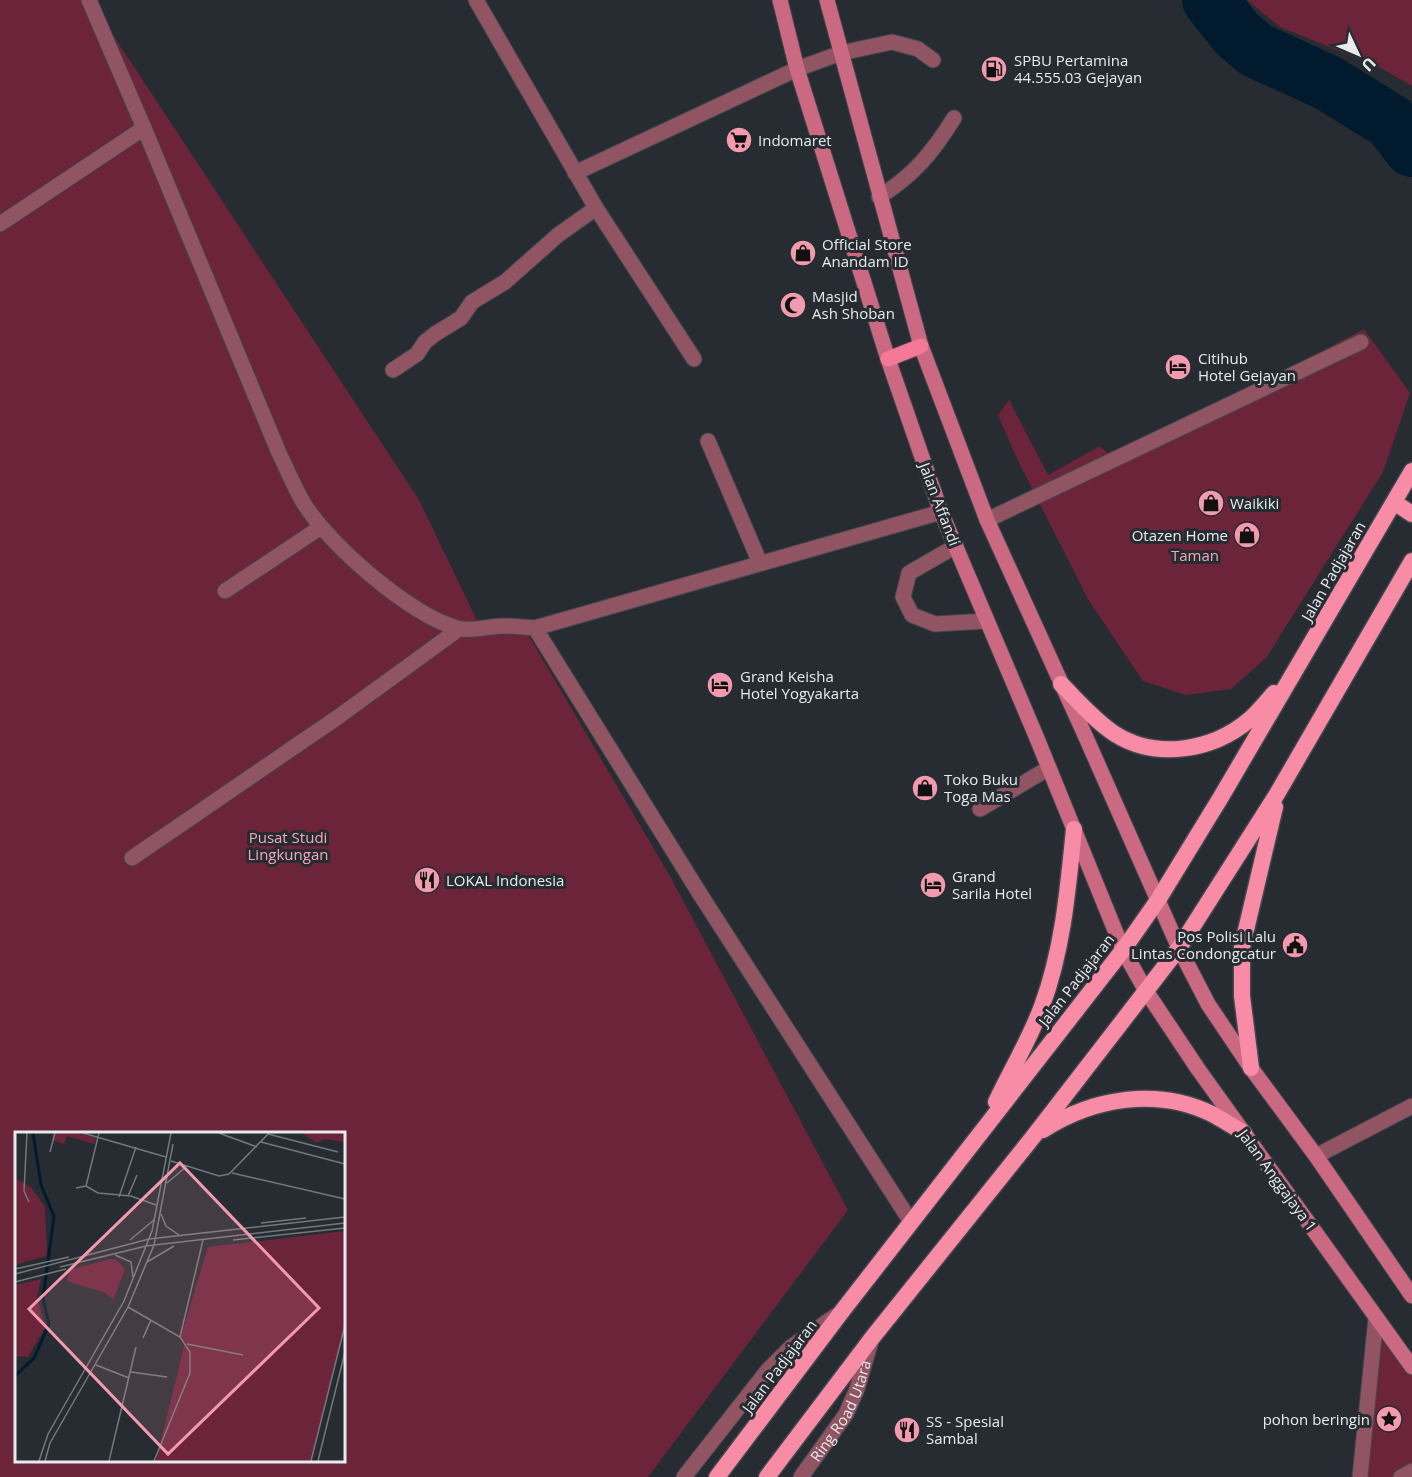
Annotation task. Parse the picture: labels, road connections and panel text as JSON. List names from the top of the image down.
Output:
{
  "streets": {
    "highway": ["Jalan Padjajaran"],
    "main road": ["Jalan Affandi", "Jalan Anggajaya 1"],
    "street": ["Ring Road Utara"]
  },
  "crossings": [
    ["Jalan Affandi", "Jalan Padjajaran"],
    ["Jalan Affandi", "Jalan Anggajaya 1"]
  ],
  "parks": ["Taman", "Pusat Studi Lingkungan"],
  "places": {
    "fuel station": ["SPBU Pertamina 44.555.03 Gejayan"],
    "supermarket": ["Indomaret"],
    "shop": [
      "Official Store Anandam ID",
      "Waikiki",
      "Otazen Home",
      "Toko Buku Toga Mas"
    ],
    "mosque": ["Masjid Ash Shoban"],
    "hotel": ["Citihub Hotel Gejayan", "Grand Keisha Hotel Yogyakarta", "Grand Sarila Hotel"],
    "restaurant": ["LOKAL Indonesia", "SS - Spesial Sambal"],
    "public building": ["Pos Polisi Lalu Lintas Condongcatur"],
    "place": ["pohon beringin"]
  },
  "north": "bottom right"
}
